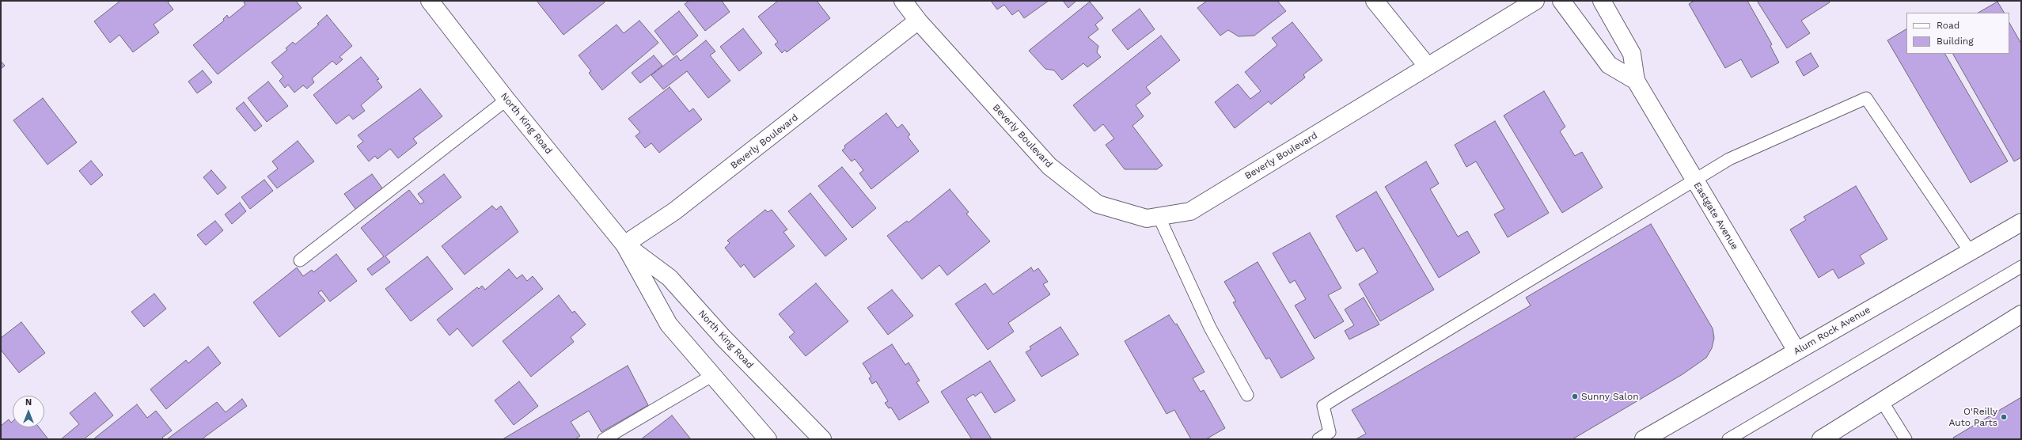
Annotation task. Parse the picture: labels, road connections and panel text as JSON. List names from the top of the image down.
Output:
{
  "streets": {
    "street": [
      "North King Road",
      "Beverly Boulevard",
      "Eastgate Avenue",
      "Alum Rock Avenue"
    ]
  },
  "crossings": [
    ["North King Road", "Beverly Boulevard"],
    ["Eastgate Avenue", "Alum Rock Avenue"]
  ],
  "places": ["Sunny Salon", "O'Reilly Auto Parts"],
  "legend": ["Road", "Building"],
  "north": "top"
}
